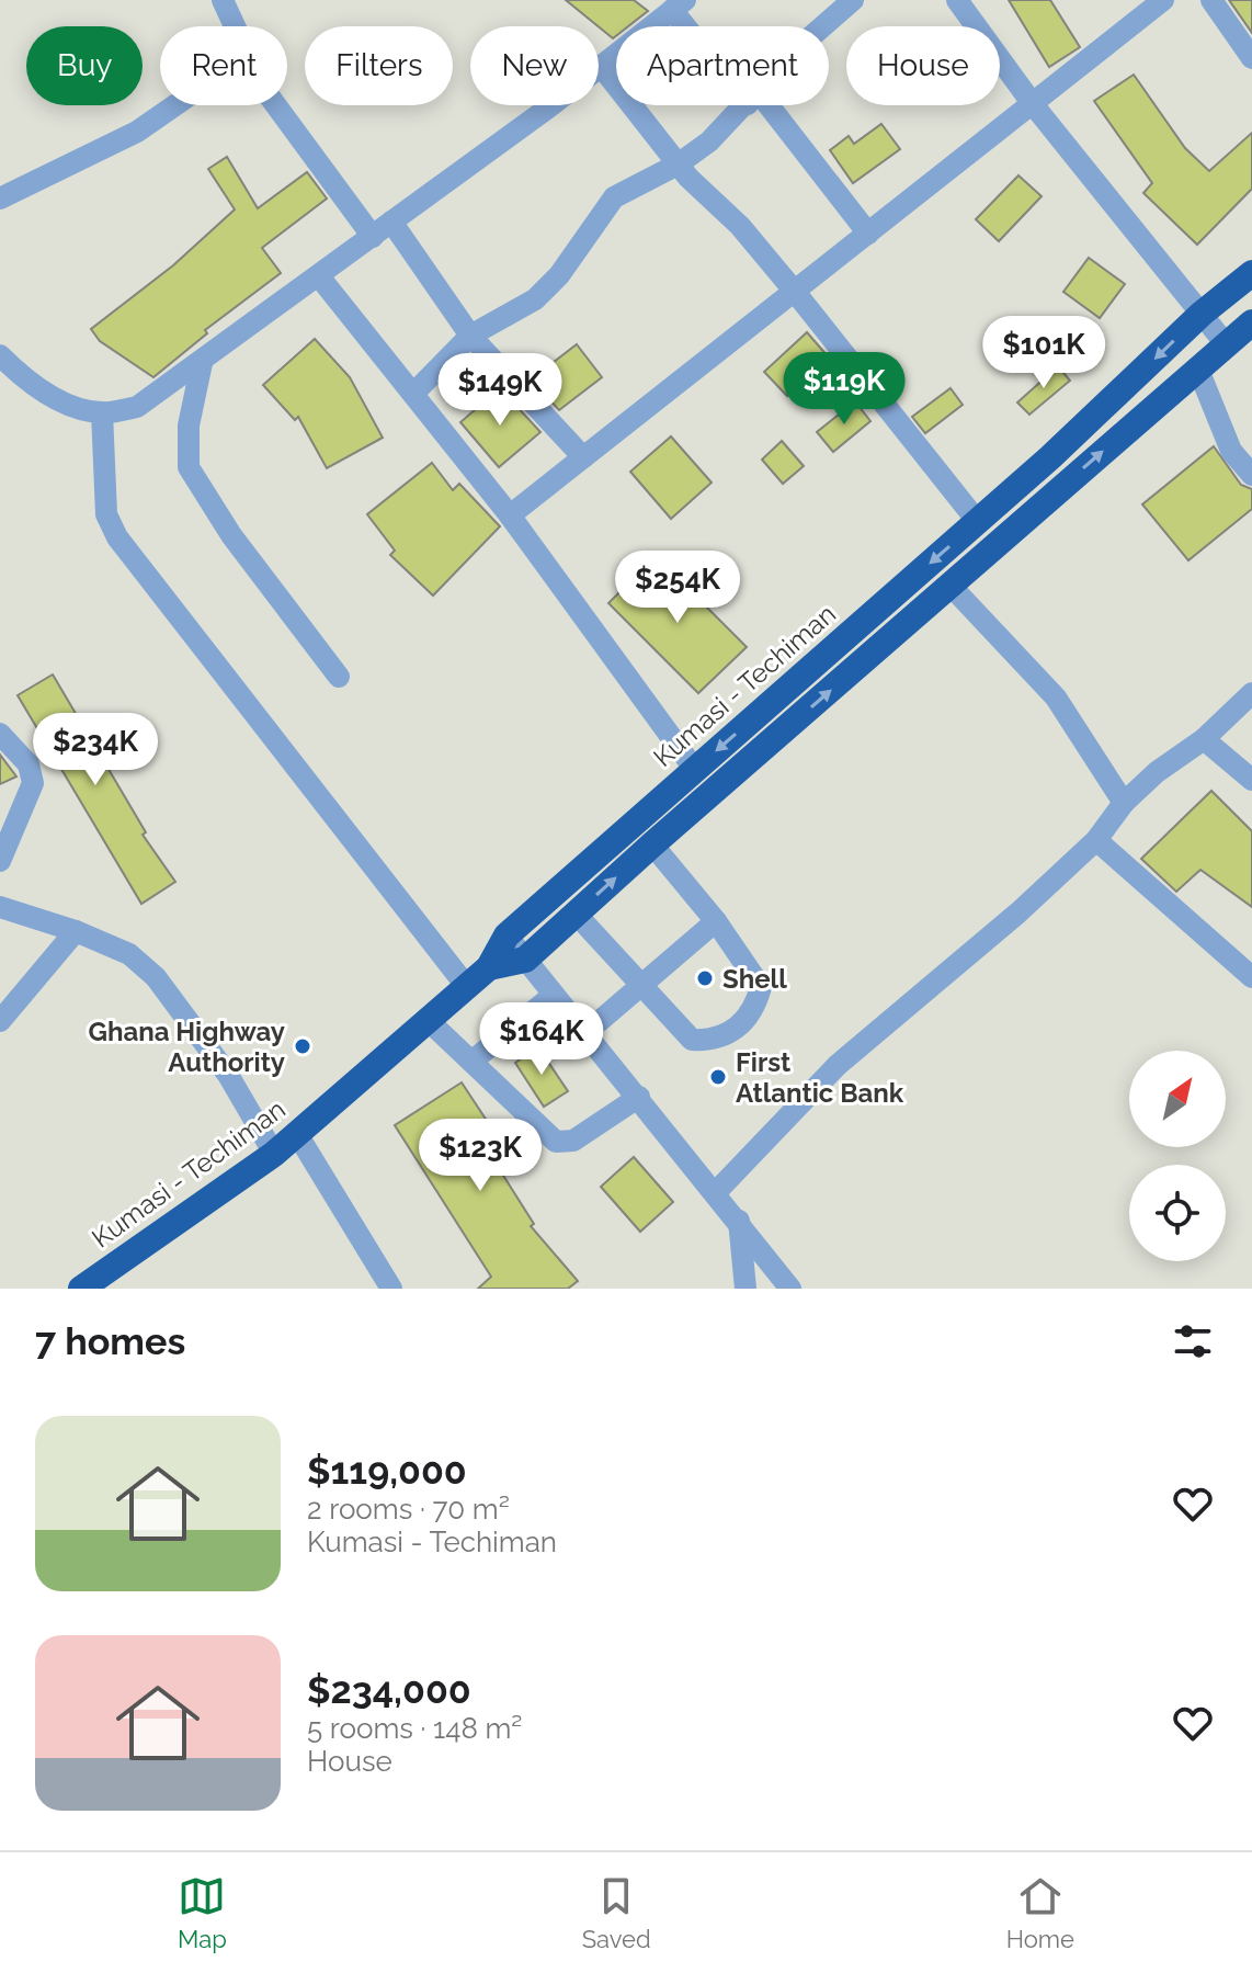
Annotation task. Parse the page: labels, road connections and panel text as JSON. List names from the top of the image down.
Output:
{
  "streets": {
    "highway": ["Kumasi - Techiman"]
  },
  "places": ["Shell", "Ghana Highway Authority", "First Atlantic Bank"],
  "north": "top right",
  "page": {
    "chip": [
      "Buy",
      "Rent",
      "Filters",
      "New",
      "Apartment",
      "House"
    ],
    "price": [
      "$101K",
      "$119K",
      "$149K",
      "$254K",
      "$234K",
      "$164K",
      "$123K"
    ],
    "heading": "7 homes",
    "list": [
      {
        "name": "$119,000",
        "note": "2 rooms · 70 m² · Kumasi - Techiman"
      },
      {
        "name": "$234,000",
        "note": "5 rooms · 148 m² · House"
      }
    ],
    "tabs": ["Map", "Saved", "Home"]
  }
}
